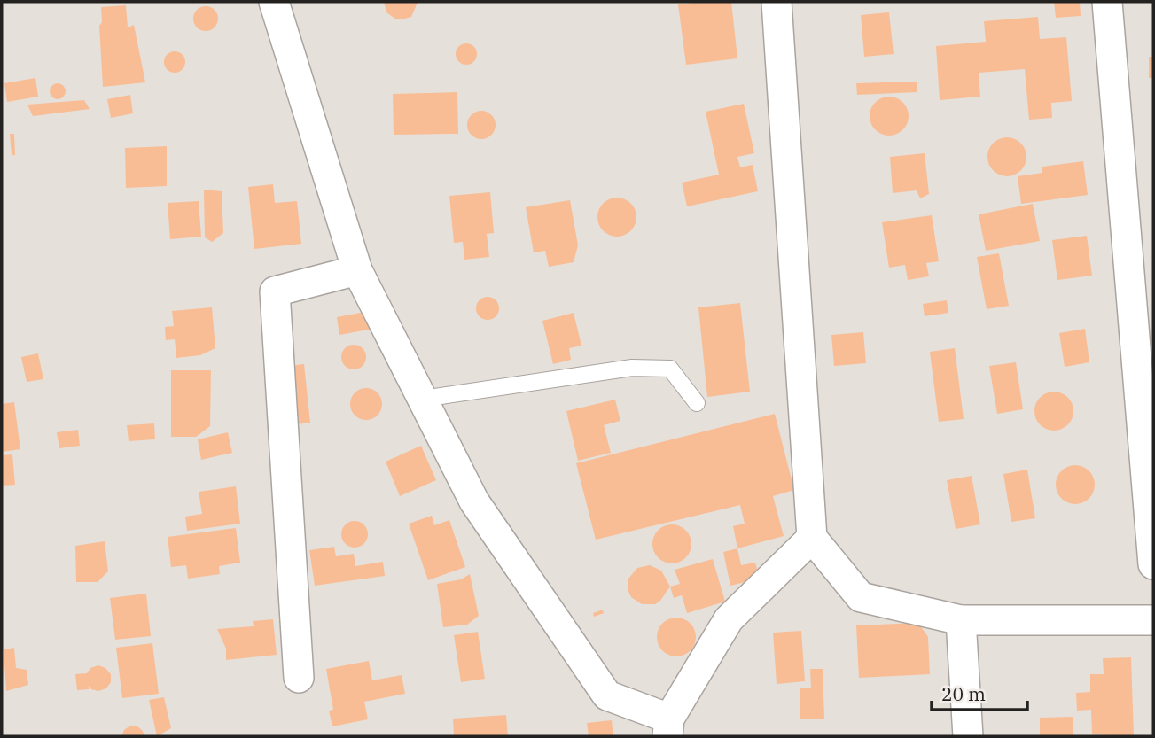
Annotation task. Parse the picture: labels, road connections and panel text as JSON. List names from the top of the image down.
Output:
{
  "scale_bar": "20 m"
}
